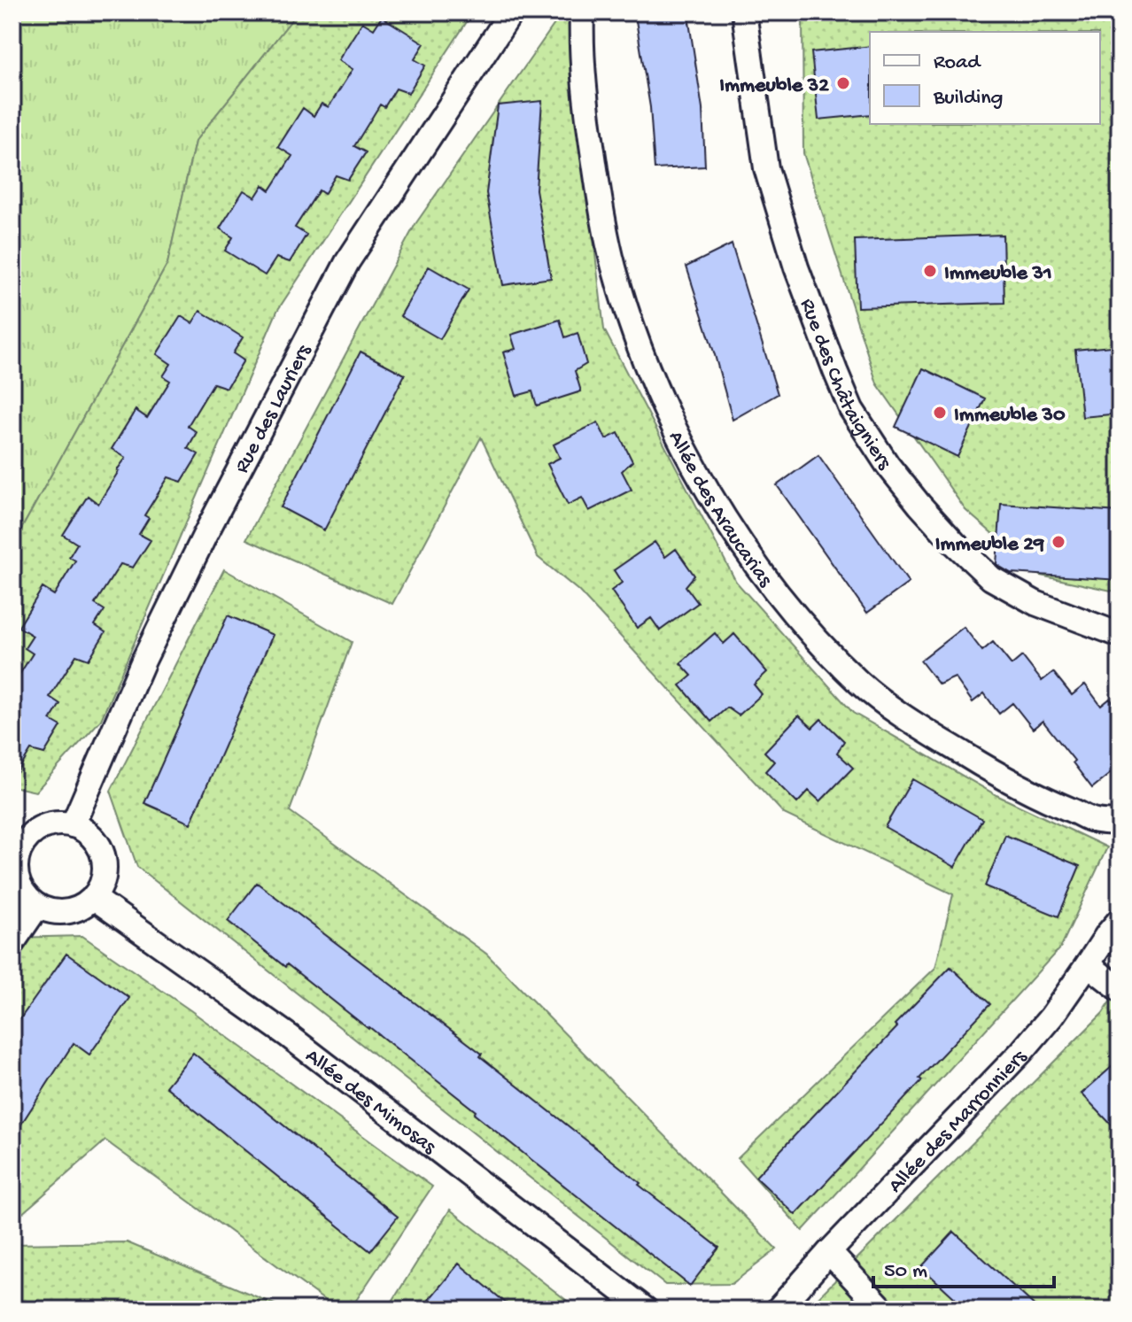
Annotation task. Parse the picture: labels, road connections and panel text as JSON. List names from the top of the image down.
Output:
{
  "streets": {
    "street": [
      "Rue des Châtaigniers",
      "Rue des Lauriers",
      "Allée des Araucarias",
      "Allée des Mimosas",
      "Allée des Marronniers"
    ]
  },
  "crossings": [
    ["Rue des Lauriers", "Allée des Mimosas"]
  ],
  "places": [
    "Immeuble 32",
    "Immeuble 31",
    "Immeuble 30",
    "Immeuble 29"
  ],
  "legend": ["Road", "Building"],
  "scale_bar": "50 m"
}
